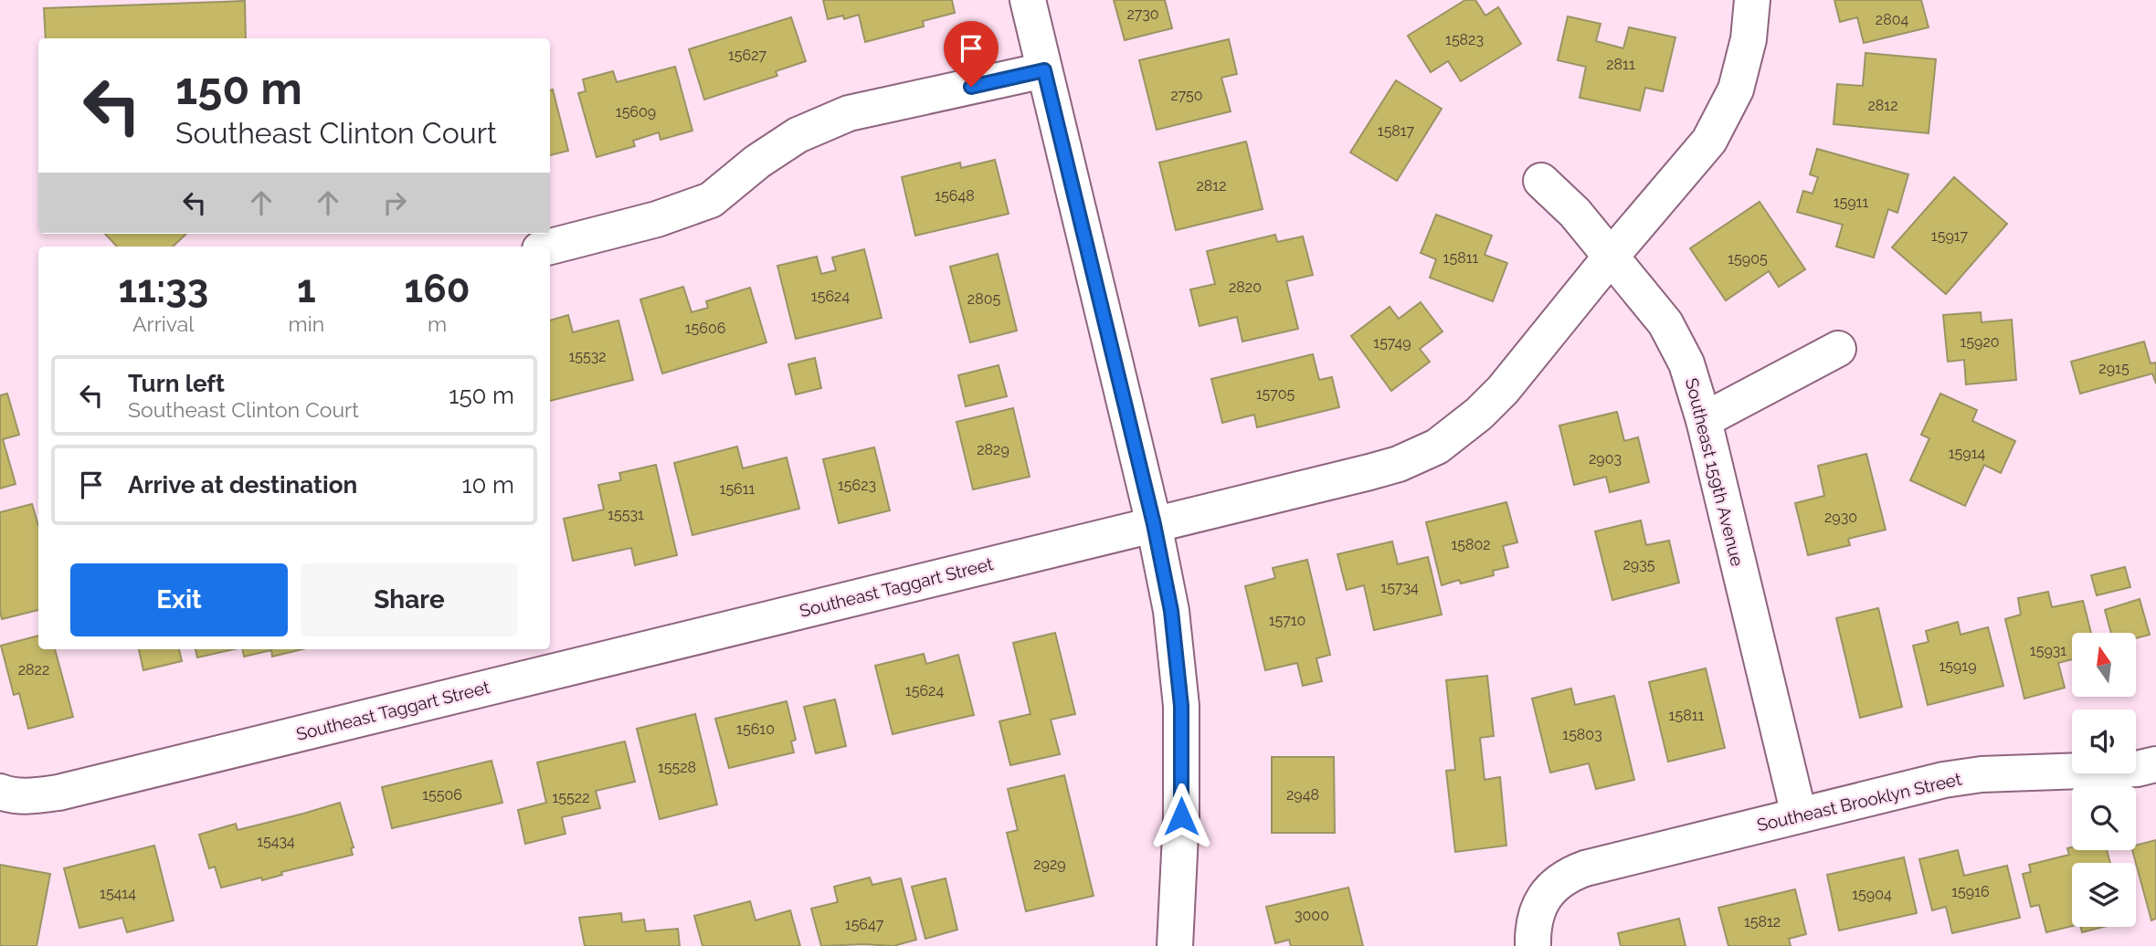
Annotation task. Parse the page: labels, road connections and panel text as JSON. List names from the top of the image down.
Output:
{
  "streets": {
    "street": ["Southeast 159th Avenue", "Southeast Taggart Street", "Southeast Brooklyn Street"]
  },
  "crossings": [
    ["Southeast 159th Avenue", "Southeast Taggart Street"],
    ["Southeast 159th Avenue", "Southeast Brooklyn Street"]
  ],
  "house_numbers": [
    "2730",
    "2804",
    "15823",
    "15627",
    "2811",
    "2750",
    "2812",
    "15609",
    "15817",
    "2812",
    "15648",
    "15911",
    "15917",
    "15811",
    "15905",
    "2820",
    "15624",
    "2805",
    "15606",
    "15920",
    "15749",
    "15532",
    "2915",
    "15705",
    "2829",
    "15914",
    "2903",
    "15623",
    "15611",
    "15531",
    "2930",
    "15802",
    "2935",
    "15734",
    "15710",
    "15931",
    "15919",
    "2822",
    "15624",
    "15811",
    "15610",
    "15803",
    "15528",
    "15506",
    "2948",
    "15522",
    "15434",
    "2929",
    "15916",
    "15414",
    "15904",
    "3000",
    "15812",
    "15647"
  ],
  "north": "top",
  "page": {
    "turn": ["150 m", "Southeast Clinton Court"],
    "eta": [
      "11:33",
      "Arrival",
      "1",
      "min",
      "160",
      "m"
    ],
    "list": [
      {
        "name": "Turn left",
        "note": "Southeast Clinton Court",
        "value": "150 m"
      },
      {
        "name": "Arrive at destination",
        "value": "10 m"
      }
    ],
    "buttons": ["Exit", "Share"]
  }
}
